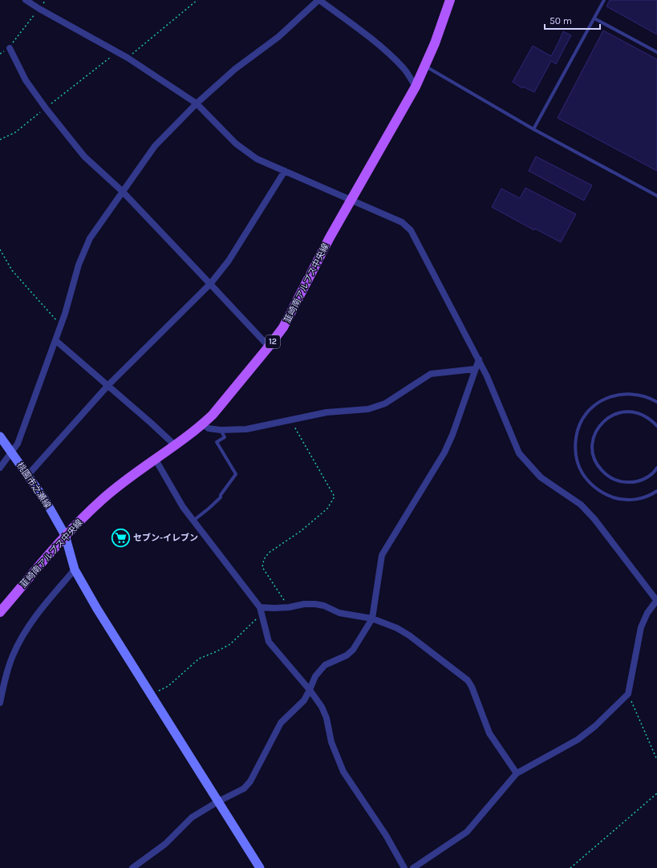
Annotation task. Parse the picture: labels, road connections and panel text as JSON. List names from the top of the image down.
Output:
{
  "streets": {
    "main road": ["韮崎南アルプス中央線", "12"],
    "street": ["桃園市之瀬線"]
  },
  "crossings": [
    ["韮崎南アルプス中央線", "桃園市之瀬線"]
  ],
  "places": {
    "supermarket": ["セブン-イレブン"]
  },
  "scale_bar": "50 m"
}
